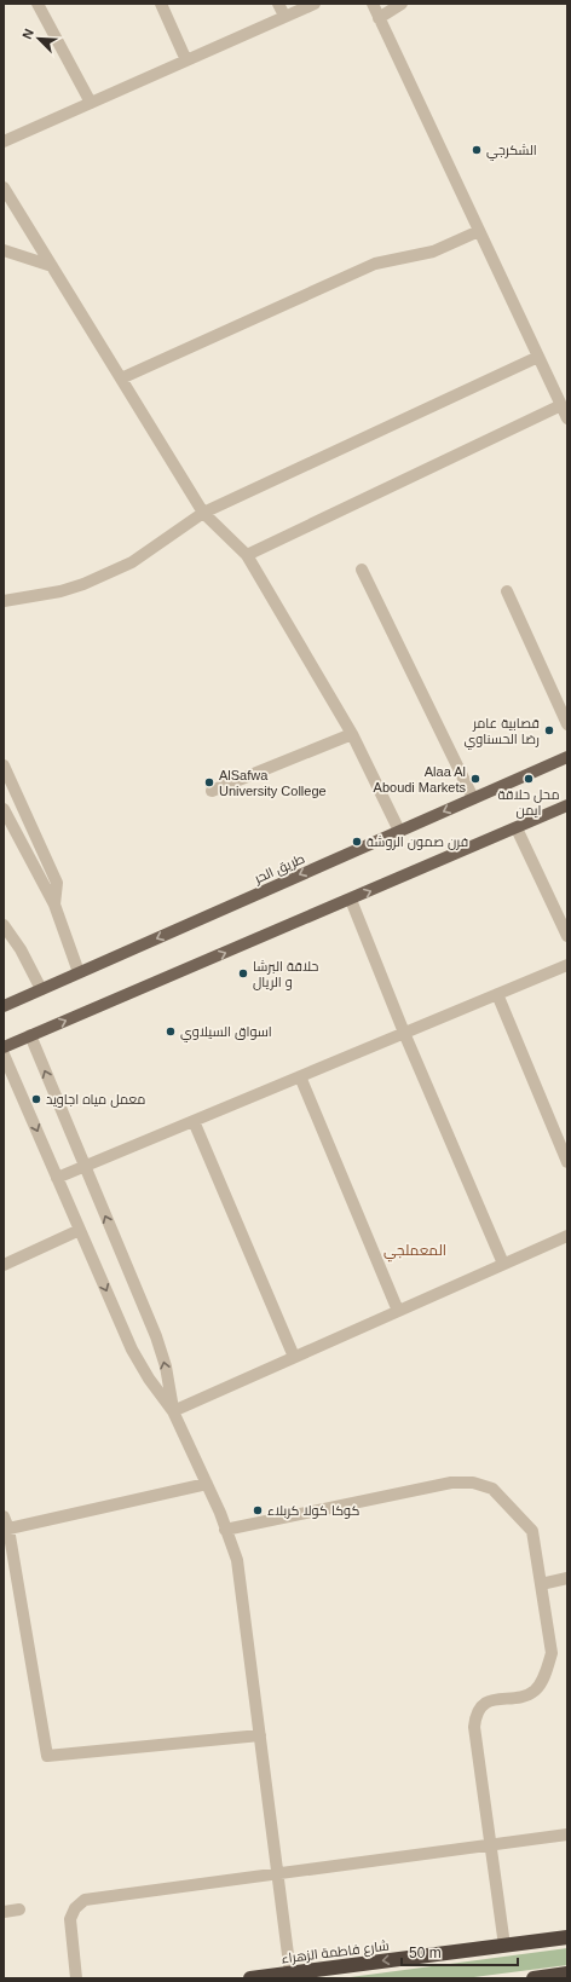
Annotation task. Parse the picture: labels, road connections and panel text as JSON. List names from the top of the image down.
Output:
{
  "streets": {
    "highway": ["شارع فاطمة الزهراء"],
    "main road": ["طريق الحر"]
  },
  "one_way": ["شارع فاطمة الزهراء"],
  "districts": ["المعملجي"],
  "places": [
    "الشكرجي",
    "قصابية عامر رضا الحسناوي",
    "Alaa Al Aboudi Markets",
    "محل حلاقة ايمن",
    "AlSafwa University College",
    "فرن صمون الروشة",
    "حلاقة البرشا و الريال",
    "اسواق السيلاوي",
    "معمل مياه اجاويد",
    "كوكا كولا كربلاء"
  ],
  "scale_bar": "50 m",
  "north": "top left"
}
